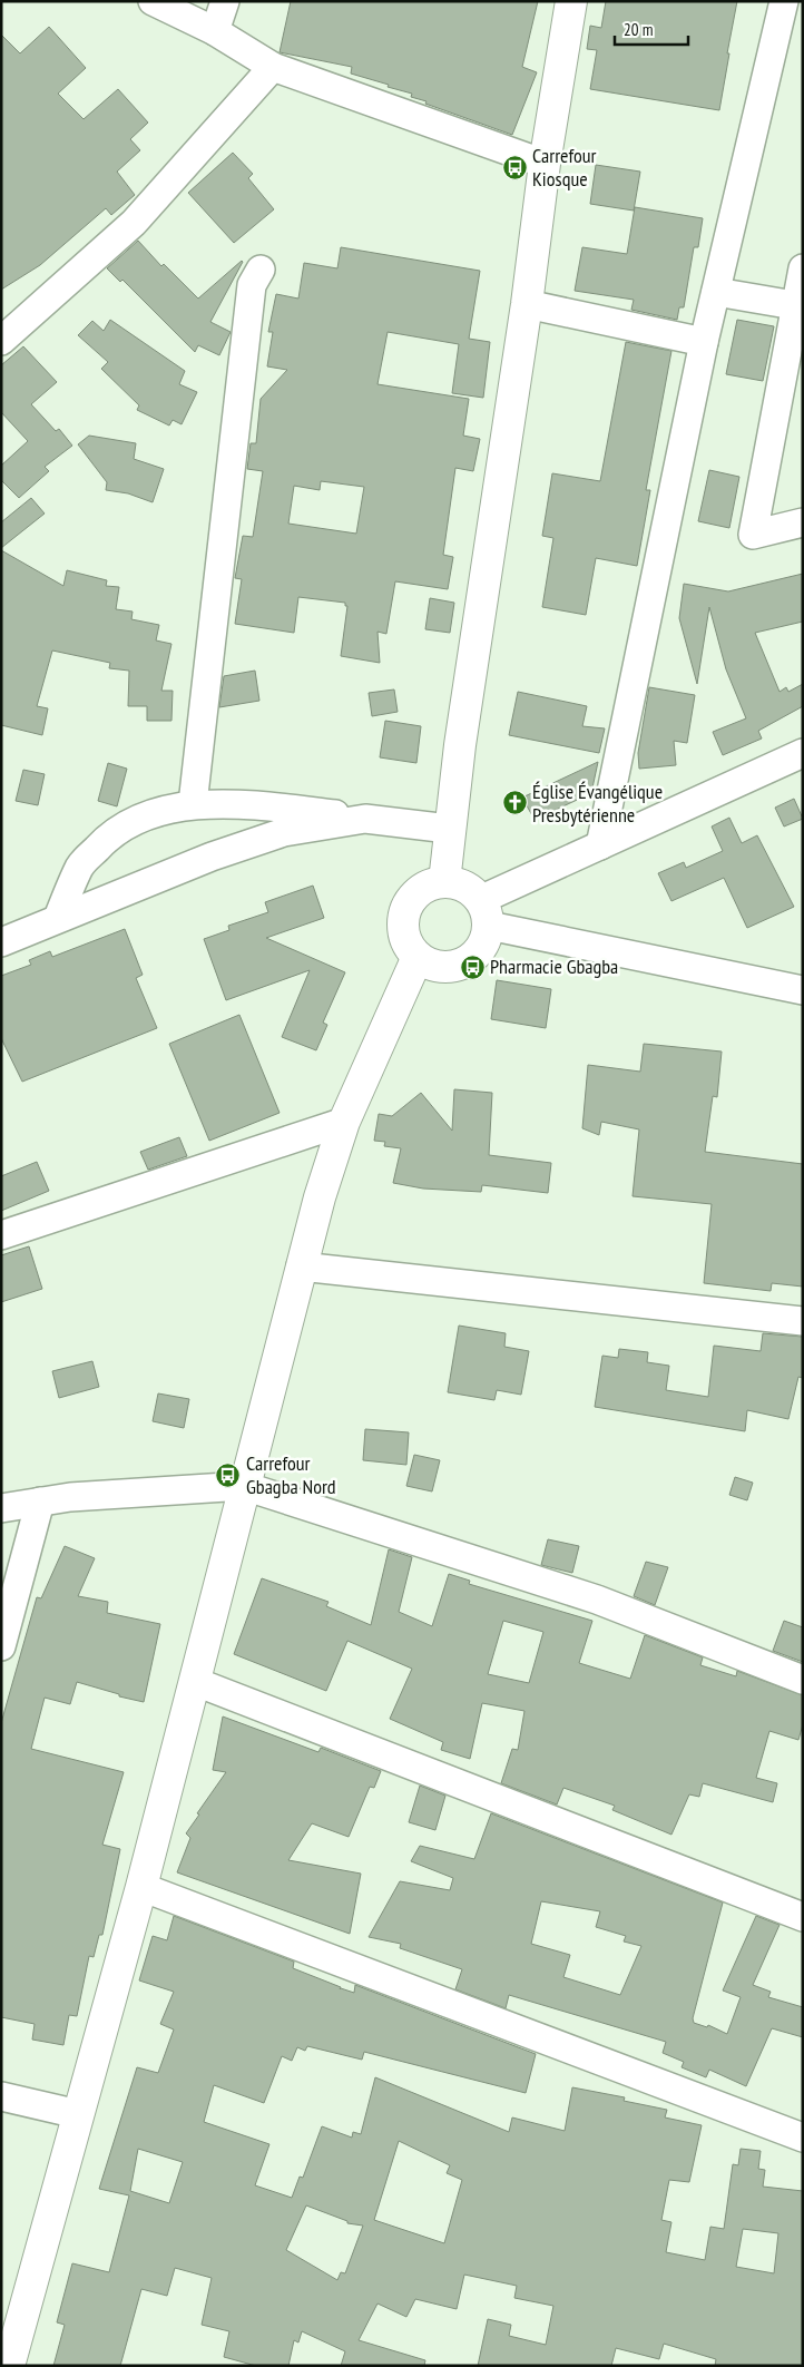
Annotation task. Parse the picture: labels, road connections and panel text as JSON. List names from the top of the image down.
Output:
{
  "places": {
    "bus stop": ["Carrefour Kiosque", "Pharmacie Gbagba", "Carrefour Gbagba Nord"],
    "church": ["Église Évangélique Presbytérienne"]
  },
  "scale_bar": "20 m"
}
